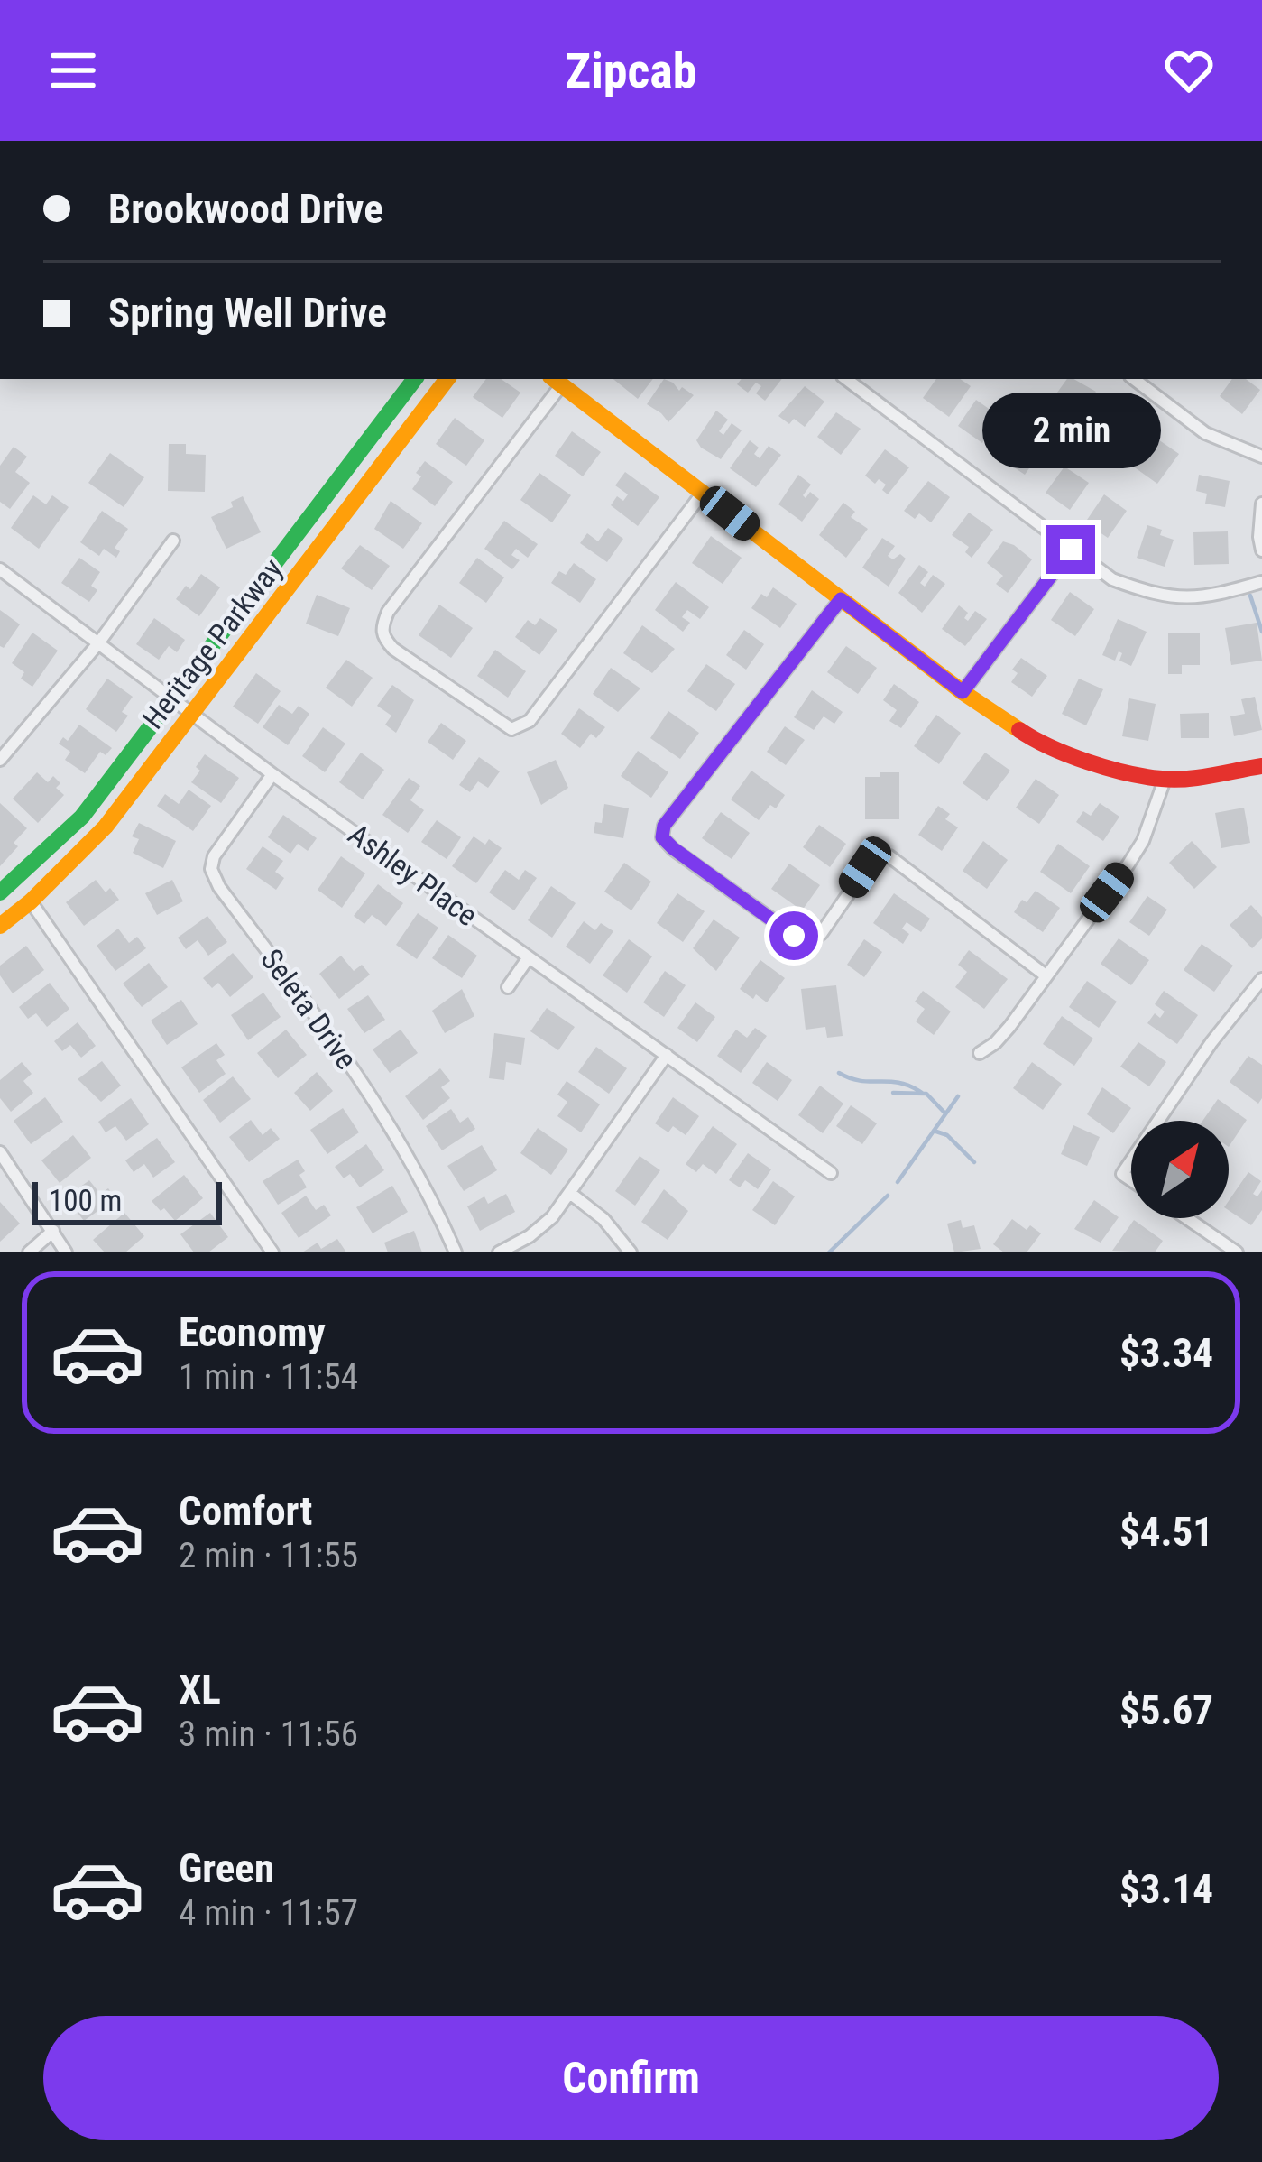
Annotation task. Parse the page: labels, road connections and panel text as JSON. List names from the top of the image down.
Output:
{
  "streets": {
    "main road": ["Heritage Parkway"],
    "street": ["Ashley Place", "Seleta Drive"]
  },
  "crossings": [
    ["Heritage Parkway", "Ashley Place"],
    ["Ashley Place", "Seleta Drive"]
  ],
  "scale_bar": "100 m",
  "north": "top right",
  "page": {
    "header": "Zipcab",
    "banner": ["Brookwood Drive", "Spring Well Drive"],
    "bubble": "2 min",
    "scale": "100 m",
    "list": [
      {
        "name": "Economy",
        "note": "1 min · 11:54",
        "value": "$3.34"
      },
      {
        "name": "Comfort",
        "note": "2 min · 11:55",
        "value": "$4.51"
      },
      {
        "name": "XL",
        "note": "3 min · 11:56",
        "value": "$5.67"
      },
      {
        "name": "Green",
        "note": "4 min · 11:57",
        "value": "$3.14"
      }
    ],
    "buttons": "Confirm"
  }
}
